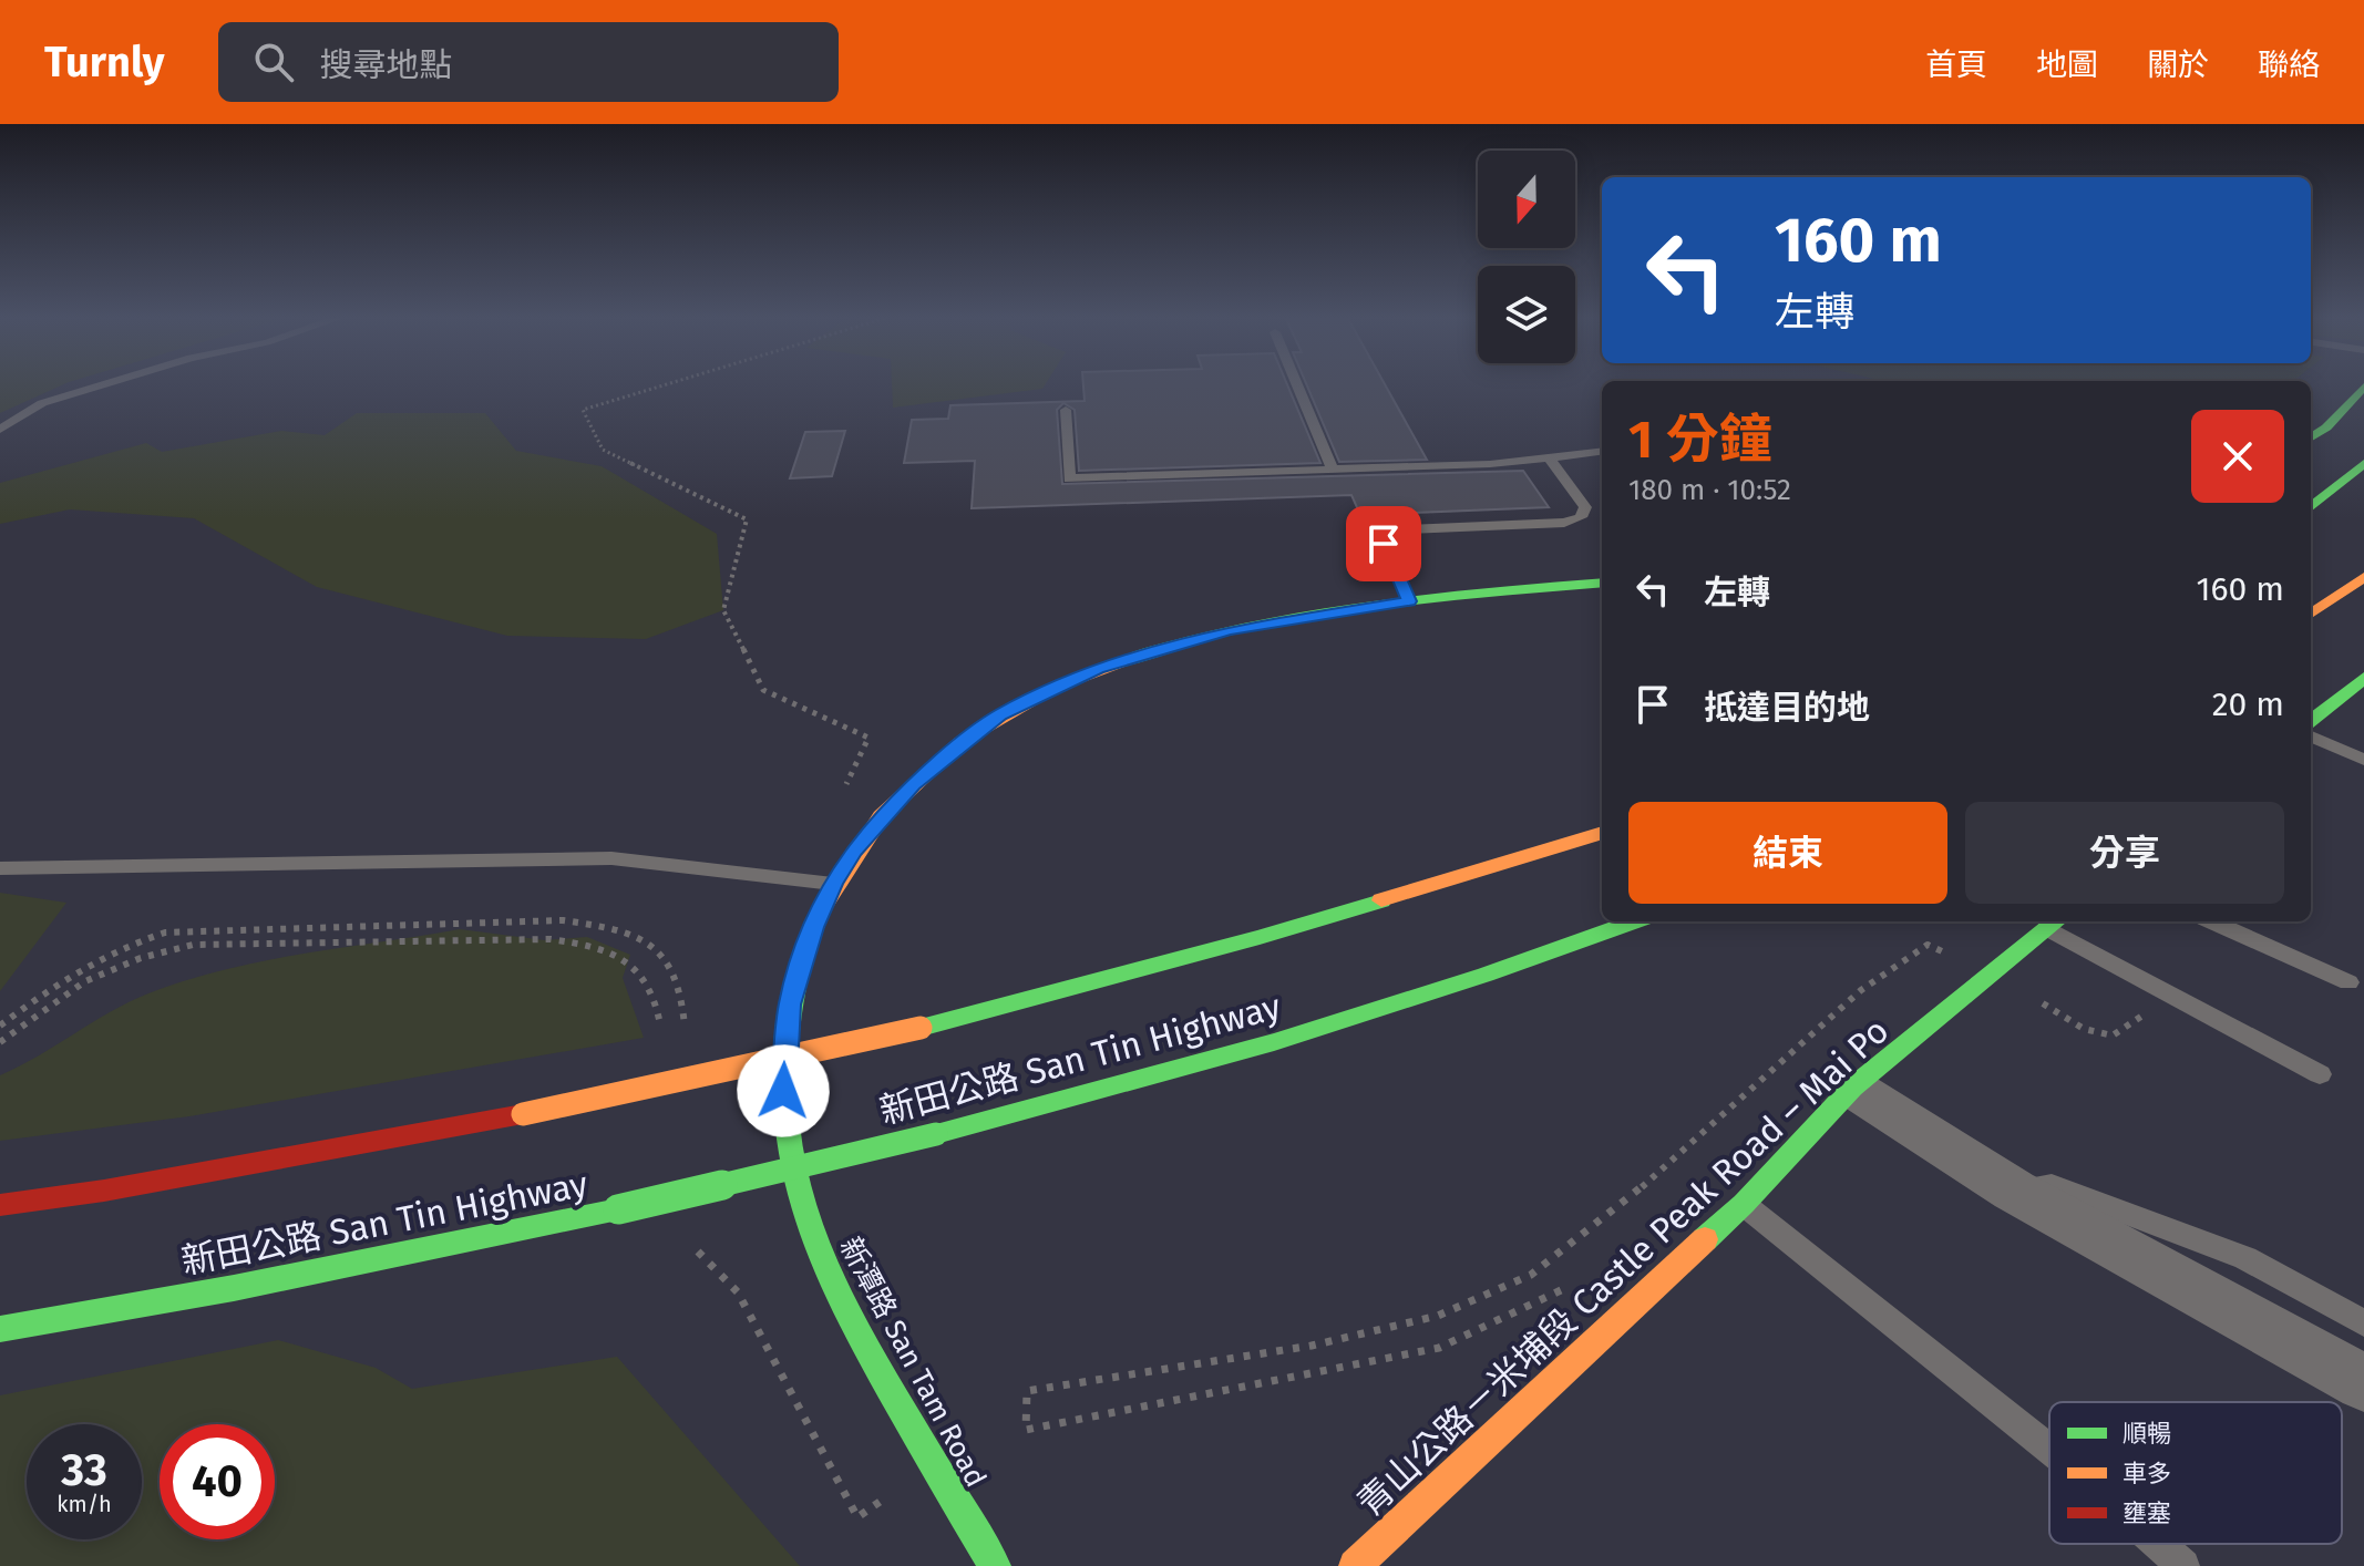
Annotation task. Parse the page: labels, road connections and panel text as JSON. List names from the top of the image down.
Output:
{
  "streets": {
    "main road": ["新田公路 San Tin Highway", "青山公路－米埔段 Castle Peak Road – Mai Po", "新潭路 San Tam Road"]
  },
  "legend": ["順暢", "車多", "壅塞"],
  "north": "bottom",
  "page": {
    "header": "Turnly",
    "search": "搜尋地點",
    "nav": [
      "首頁",
      "地圖",
      "關於",
      "聯絡"
    ],
    "turn": ["160 m", "左轉"],
    "heading": ["1 分鐘", "180 m · 10:52"],
    "list": [
      {
        "name": "左轉",
        "value": "160 m"
      },
      {
        "name": "抵達目的地",
        "value": "20 m"
      }
    ],
    "buttons": ["結束", "分享"],
    "speed": "33 km/h",
    "limit": "40"
  }
}
